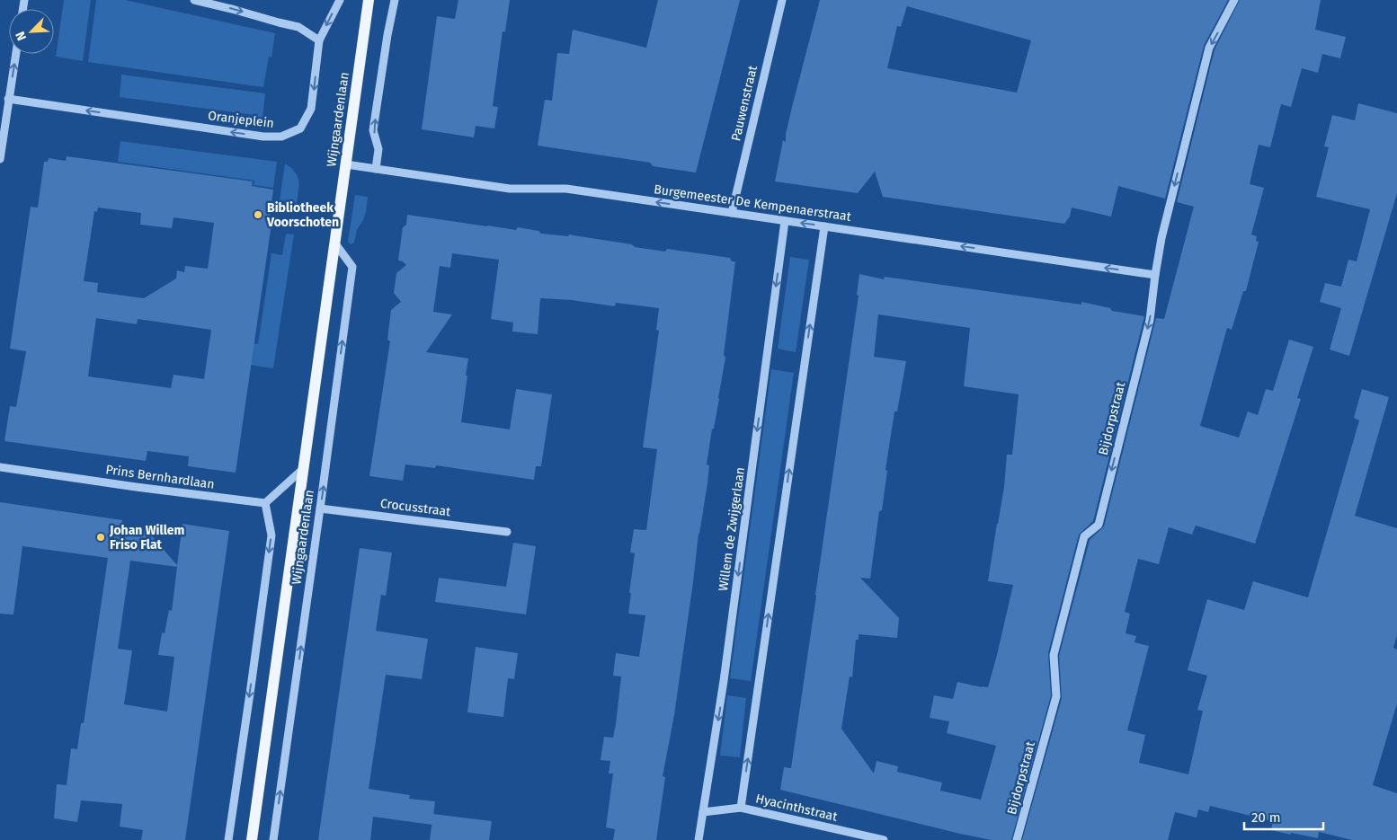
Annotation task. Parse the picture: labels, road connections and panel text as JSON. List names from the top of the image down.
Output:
{
  "streets": {
    "main road": ["Wijngaardenlaan"],
    "street": [
      "Pauwenstraat",
      "Oranjeplein",
      "Burgemeester De Kempenaerstraat",
      "Bijdorpstraat",
      "Prins Bernhardlaan",
      "Crocusstraat",
      "Willem de Zwijgerlaan",
      "Hyacinthstraat"
    ]
  },
  "crossings": [
    ["Pauwenstraat", "Burgemeester De Kempenaerstraat"],
    ["Wijngaardenlaan", "Burgemeester De Kempenaerstraat"],
    ["Wijngaardenlaan", "Crocusstraat"],
    ["Burgemeester De Kempenaerstraat", "Bijdorpstraat"],
    ["Burgemeester De Kempenaerstraat", "Willem de Zwijgerlaan"],
    ["Willem de Zwijgerlaan", "Hyacinthstraat"]
  ],
  "one_way": ["Oranjeplein", "Burgemeester De Kempenaerstraat", "Bijdorpstraat"],
  "places": ["Bibliotheek Voorschoten", "Johan Willem Friso Flat"],
  "scale_bar": "20 m",
  "north": "bottom left"
}
